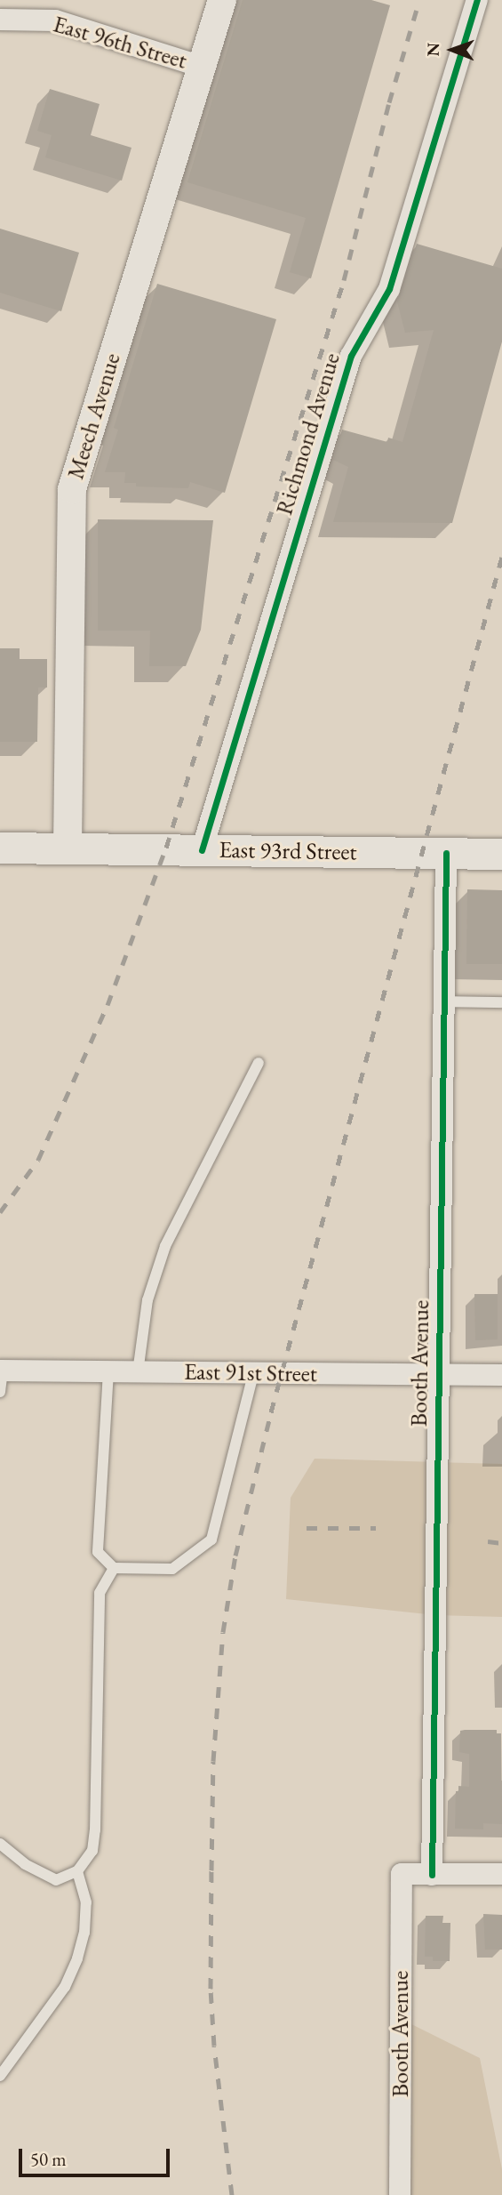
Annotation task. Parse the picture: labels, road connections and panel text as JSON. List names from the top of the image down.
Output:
{
  "streets": {
    "main road": ["East 93rd Street"],
    "street": [
      "East 96th Street",
      "Meech Avenue",
      "Richmond Avenue",
      "Booth Avenue",
      "East 91st Street"
    ]
  },
  "crossings": [
    ["East 96th Street", "Meech Avenue"],
    ["Meech Avenue", "East 93rd Street"],
    ["Richmond Avenue", "East 93rd Street"],
    ["East 93rd Street", "Booth Avenue"],
    ["Booth Avenue", "East 91st Street"]
  ],
  "scale_bar": "50 m",
  "north": "left"
}
